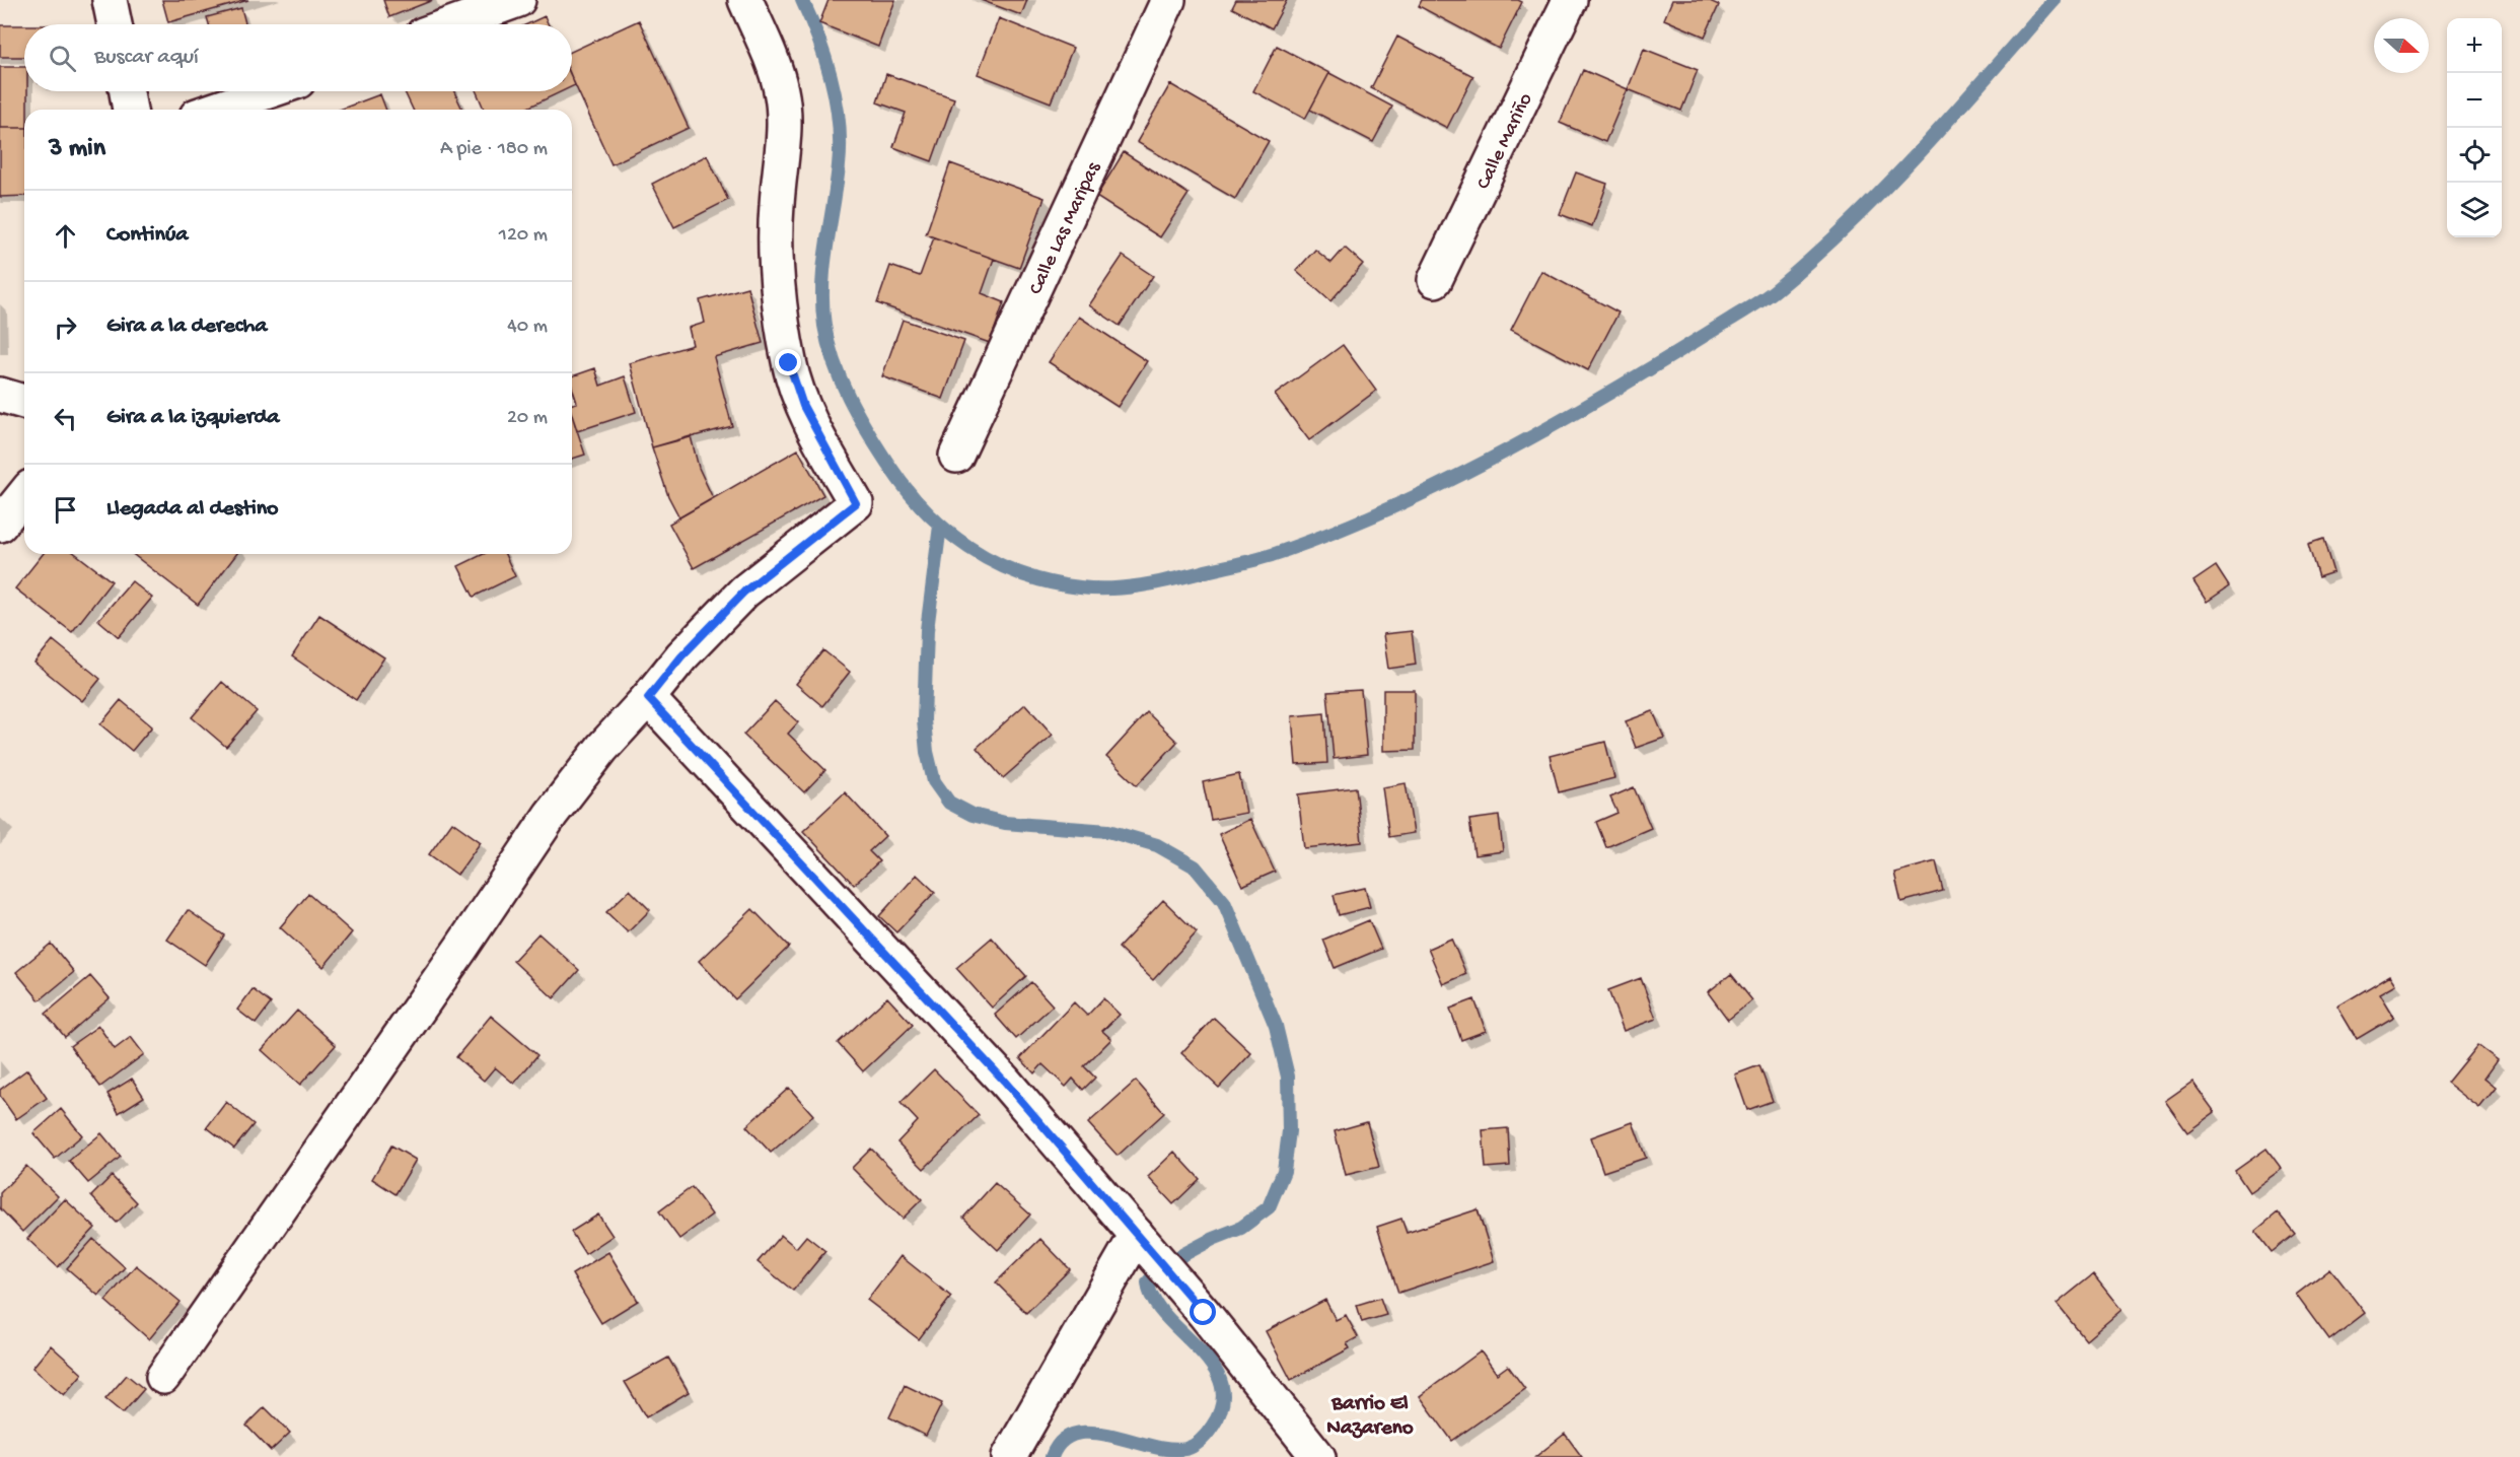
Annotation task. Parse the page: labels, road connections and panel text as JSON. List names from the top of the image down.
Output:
{
  "streets": {
    "street": ["Calle Mariño", "Calle Las Maripas"]
  },
  "districts": ["Barrio El Nazareno"],
  "north": "right",
  "page": {
    "map_buttons": ["+", "−"],
    "search": "Buscar aquí",
    "heading": ["3 min", "A pie · 180 m"],
    "list": [
      ["Continúa", "120 m"],
      ["Gira a la derecha", "40 m"],
      ["Gira a la izquierda", "20 m"],
      "Llegada al destino"
    ]
  }
}
